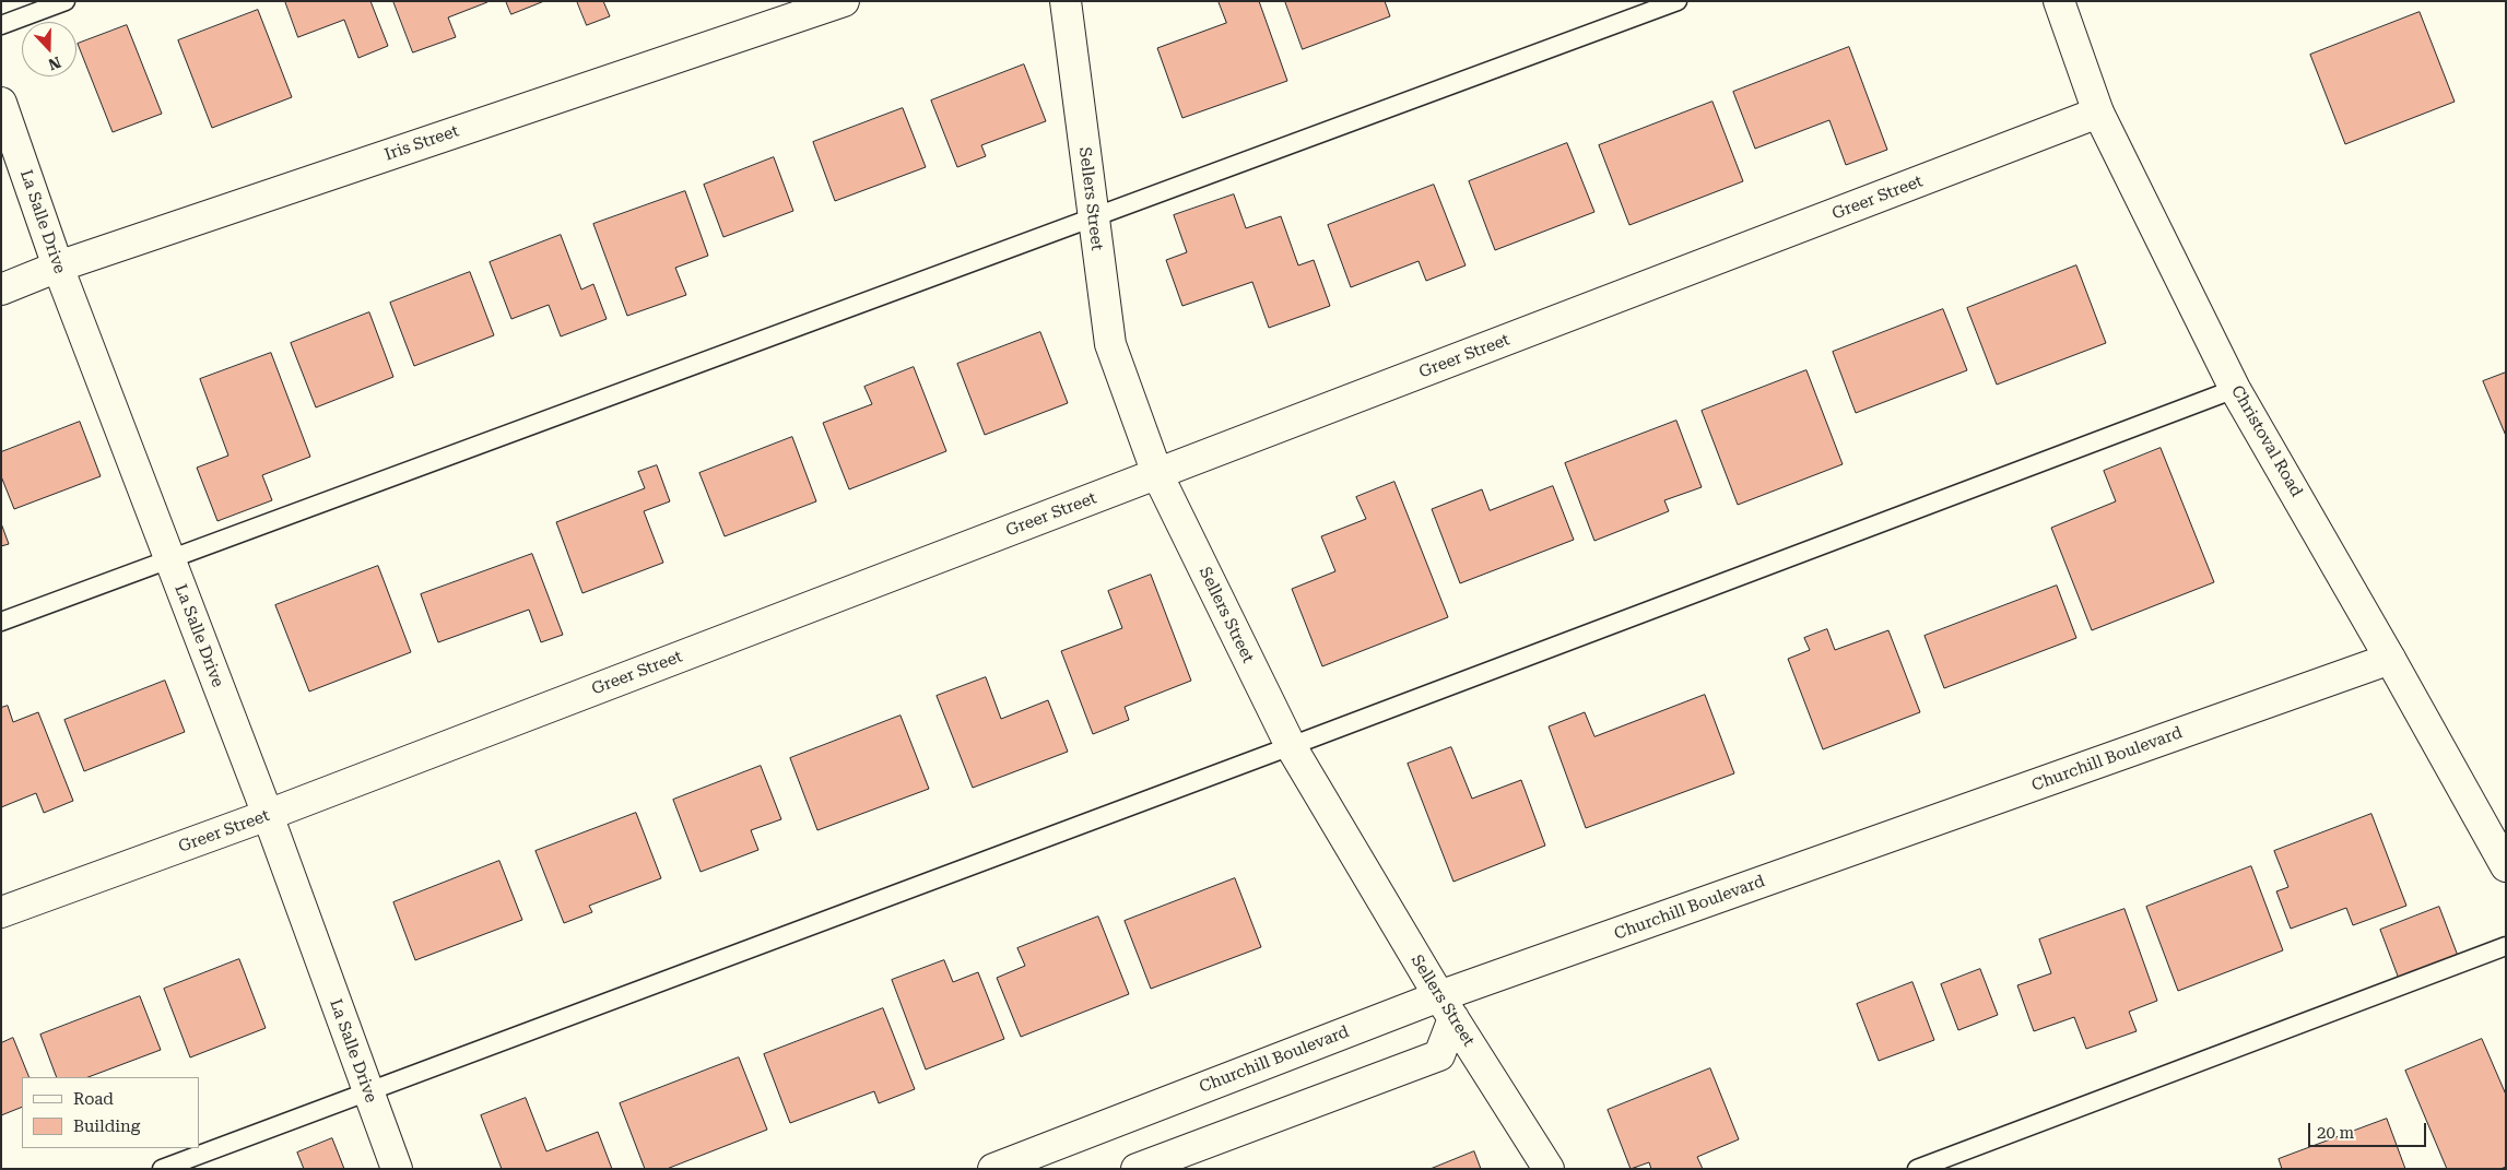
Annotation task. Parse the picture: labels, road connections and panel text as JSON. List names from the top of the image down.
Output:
{
  "streets": {
    "street": [
      "Iris Street",
      "Greer Street",
      "Sellers Street",
      "La Salle Drive",
      "Christoval Road",
      "Churchill Boulevard"
    ]
  },
  "crossings": [
    ["Iris Street", "La Salle Drive"],
    ["Greer Street", "Sellers Street"],
    ["Greer Street", "La Salle Drive"],
    ["Greer Street", "Christoval Road"],
    ["Sellers Street", "Churchill Boulevard"],
    ["Christoval Road", "Churchill Boulevard"]
  ],
  "legend": ["Road", "Building"],
  "scale_bar": "20 m",
  "north": "bottom"
}
